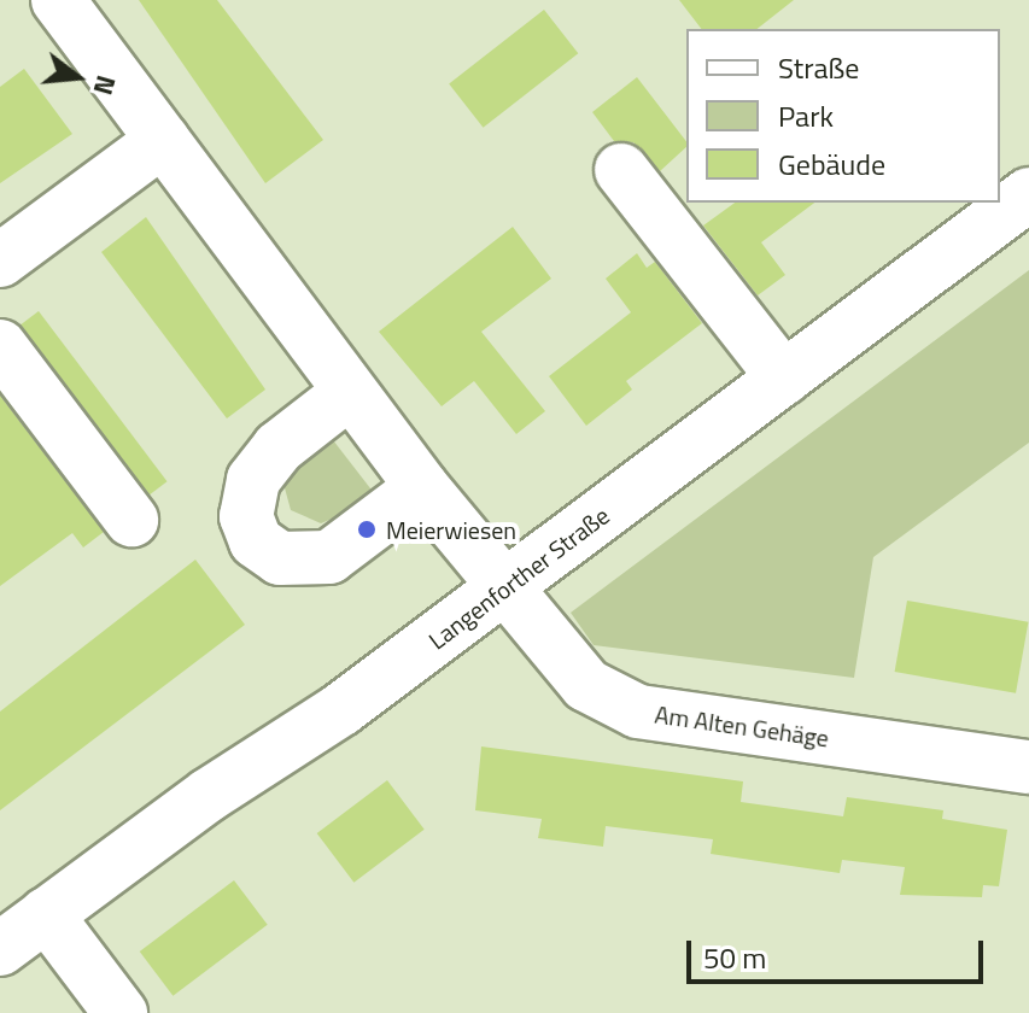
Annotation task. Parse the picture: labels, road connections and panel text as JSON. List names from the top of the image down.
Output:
{
  "streets": {
    "street": ["Langenforther Straße", "Am Alten Gehäge"]
  },
  "crossings": [
    ["Langenforther Straße", "Am Alten Gehäge"]
  ],
  "places": ["Meierwiesen"],
  "legend": ["Straße", "Park", "Gebäude"],
  "scale_bar": "50 m",
  "north": "right"
}
